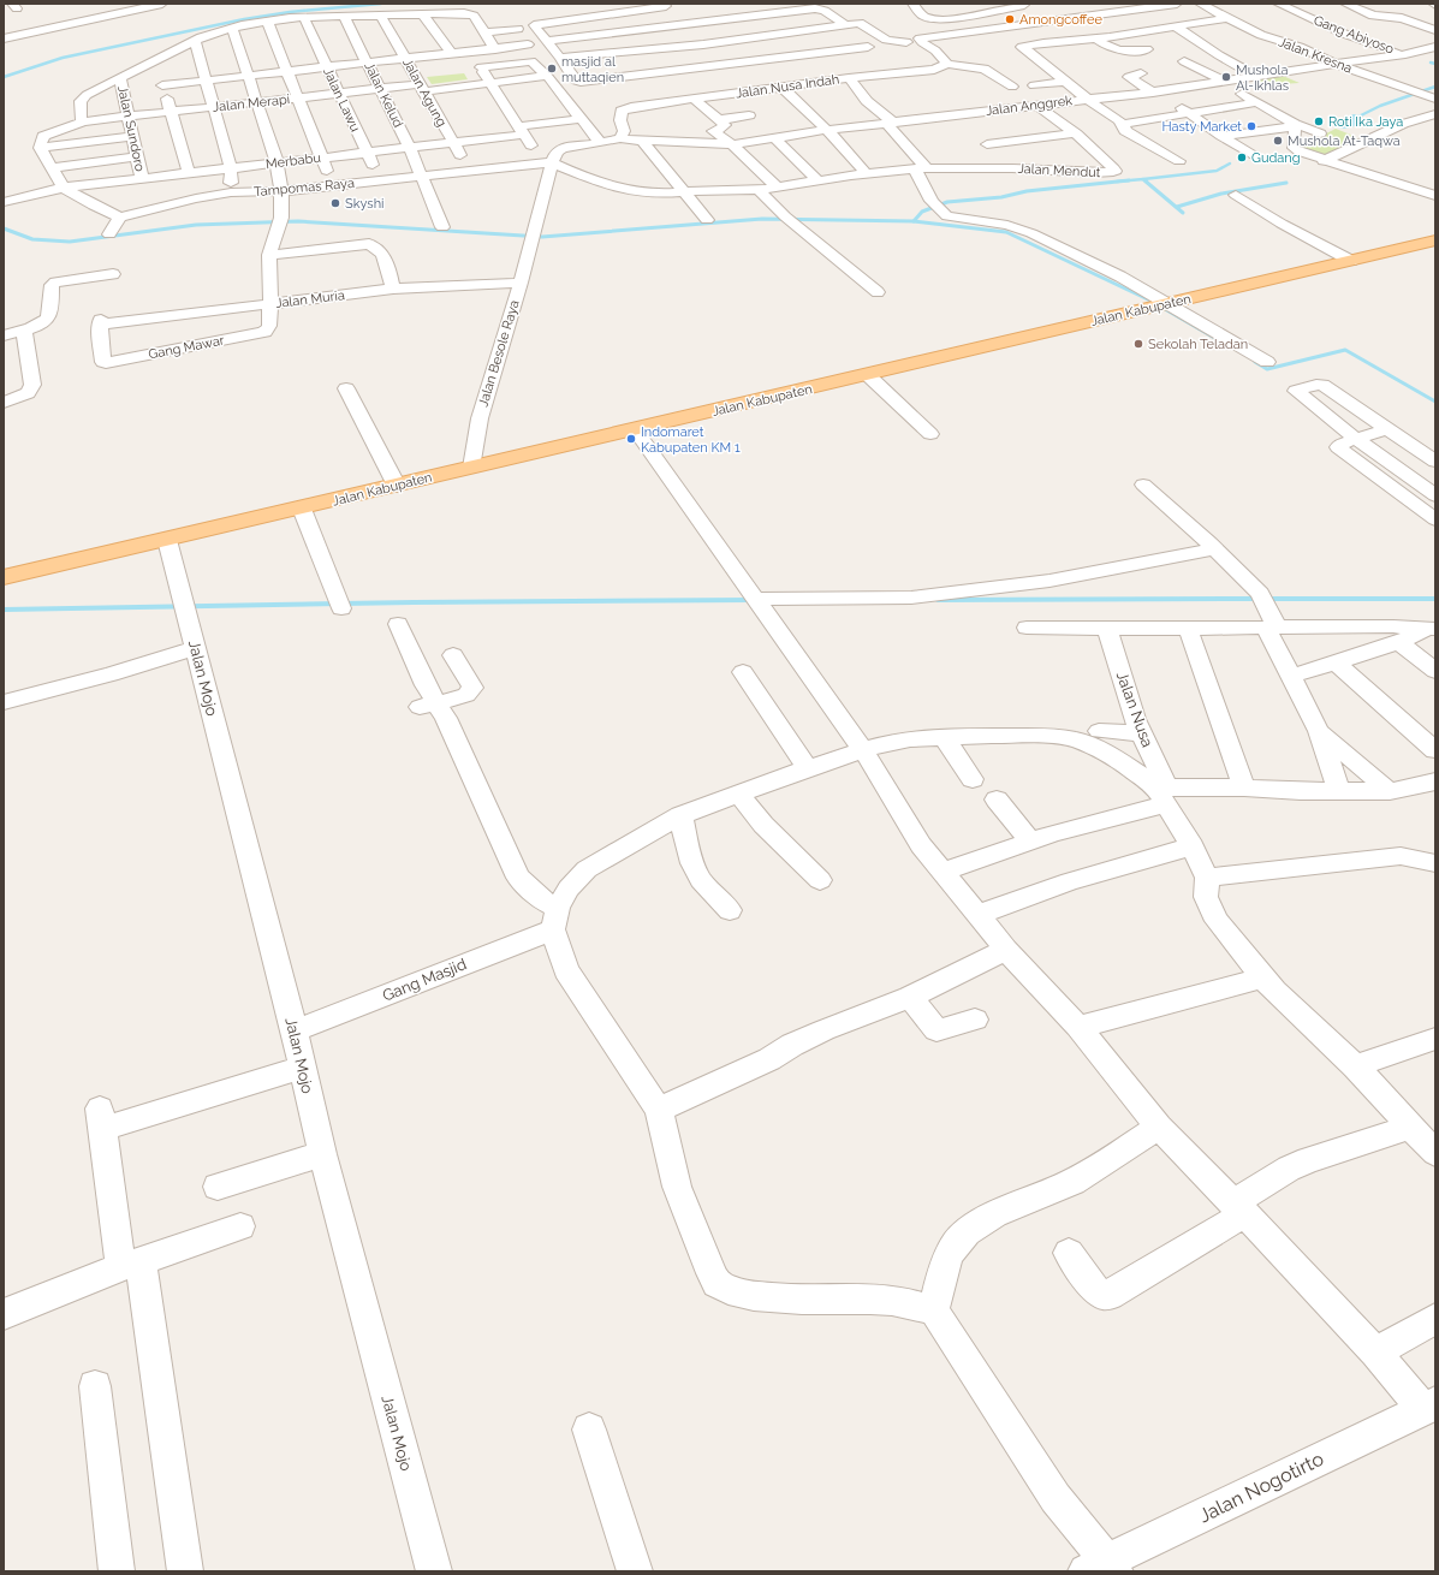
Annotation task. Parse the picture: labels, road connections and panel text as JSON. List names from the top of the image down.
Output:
{
  "streets": {
    "main road": ["Jalan Kabupaten"],
    "street": [
      "Gang Abiyoso",
      "Jalan Kresna",
      "Jalan Nusa Indah",
      "Jalan Agung",
      "Jalan Kelud",
      "Jalan Lawu",
      "Jalan Merapi",
      "Jalan Anggrek",
      "Jalan Sundoro",
      "Merbabu",
      "Jalan Mendut",
      "Tampomas Raya",
      "Jalan Muria",
      "Gang Mawar",
      "Jalan Besole Raya",
      "Jalan Mojo",
      "Jalan Nusa",
      "Gang Masjid",
      "Jalan Nogotirto"
    ]
  },
  "crossings": [
    ["Gang Abiyoso", "Jalan Anggrek"],
    ["Jalan Kresna", "Jalan Anggrek"],
    ["Jalan Nusa Indah", "Jalan Anggrek"],
    ["Jalan Agung", "Jalan Merapi"],
    ["Jalan Agung", "Merbabu"],
    ["Jalan Agung", "Tampomas Raya"],
    ["Jalan Kelud", "Jalan Merapi"],
    ["Jalan Kelud", "Merbabu"],
    ["Jalan Kelud", "Tampomas Raya"],
    ["Jalan Lawu", "Jalan Merapi"],
    ["Jalan Lawu", "Merbabu"],
    ["Jalan Lawu", "Tampomas Raya"],
    ["Jalan Merapi", "Jalan Sundoro"],
    ["Jalan Anggrek", "Jalan Mendut"],
    ["Jalan Anggrek", "Jalan Besole Raya"],
    ["Jalan Sundoro", "Merbabu"],
    ["Tampomas Raya", "Jalan Besole Raya"],
    ["Jalan Muria", "Gang Mawar"],
    ["Jalan Muria", "Jalan Besole Raya"],
    ["Jalan Kabupaten", "Jalan Besole Raya"],
    ["Jalan Kabupaten", "Jalan Mojo"],
    ["Jalan Mojo", "Gang Masjid"]
  ],
  "places": [
    "Amongcoffee",
    "masjid al muttaqien",
    "Mushola Al-Ikhlas",
    "Roti Ika Jaya",
    "Hasty Market",
    "Mushola At-Taqwa",
    "Gudang",
    "Skyshi",
    "Sekolah Teladan",
    "Indomaret Kabupaten KM 1"
  ]
}
